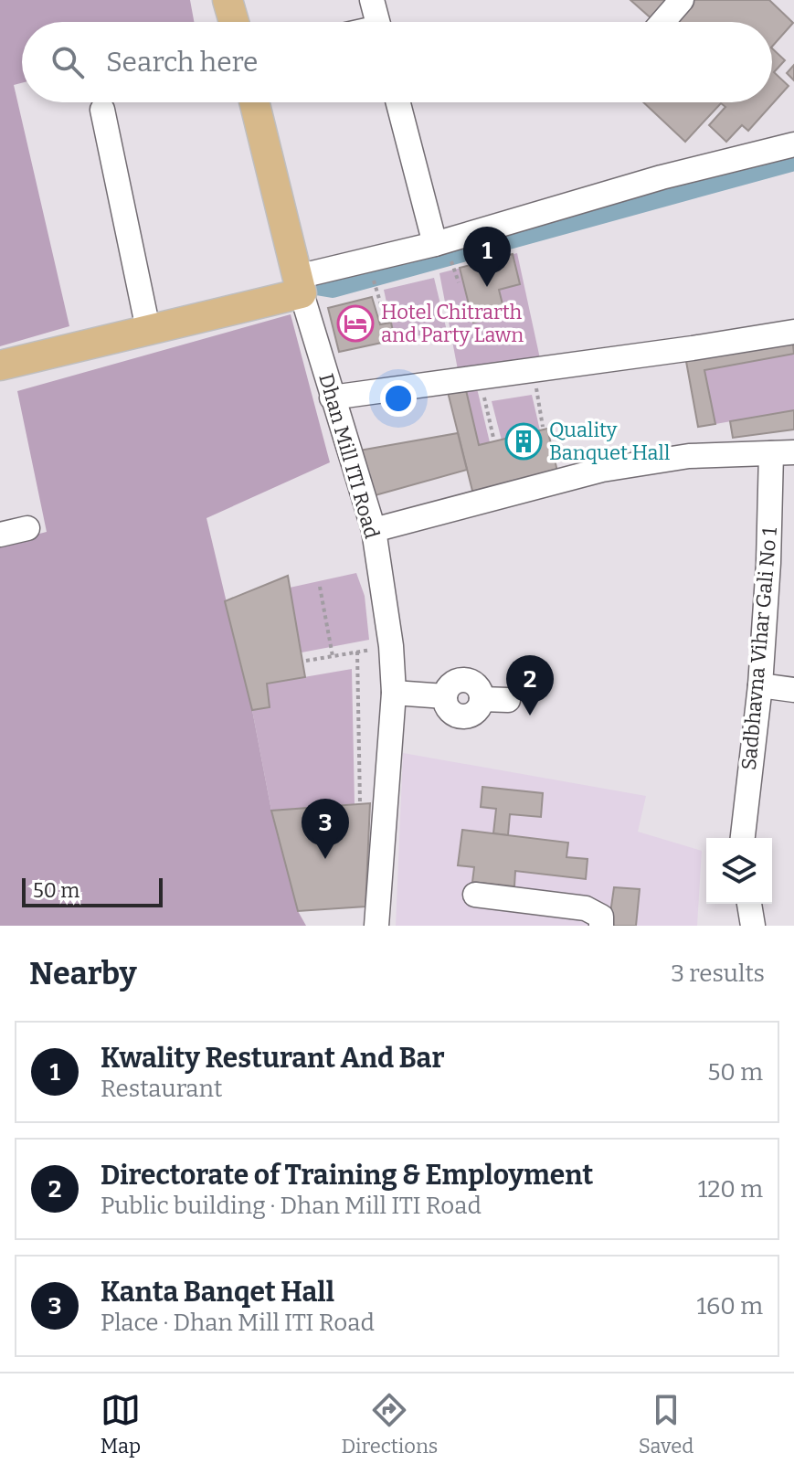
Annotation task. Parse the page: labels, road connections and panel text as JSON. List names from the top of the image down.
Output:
{
  "streets": {
    "street": ["Dhan Mill ITI Road", "Sadbhavna Vihar Gali No 1"]
  },
  "places": {
    "hotel": ["Hotel Chitrarth and Party Lawn"],
    "building": ["Quality Banquet Hall"]
  },
  "scale_bar": "50 m",
  "page": {
    "search": "Search here",
    "pins": ["1", "2", "3"],
    "scale": "50 m",
    "heading": ["Nearby", "3 results"],
    "list": [
      {
        "mark": "1",
        "name": "Kwality Resturant And Bar",
        "note": "Restaurant",
        "value": "50 m"
      },
      {
        "mark": "2",
        "name": "Directorate of Training & Employment",
        "note": "Public building · Dhan Mill ITI Road",
        "value": "120 m"
      },
      {
        "mark": "3",
        "name": "Kanta Banqet Hall",
        "note": "Place · Dhan Mill ITI Road",
        "value": "160 m"
      }
    ],
    "nav": ["Map", "Directions", "Saved"]
  }
}
